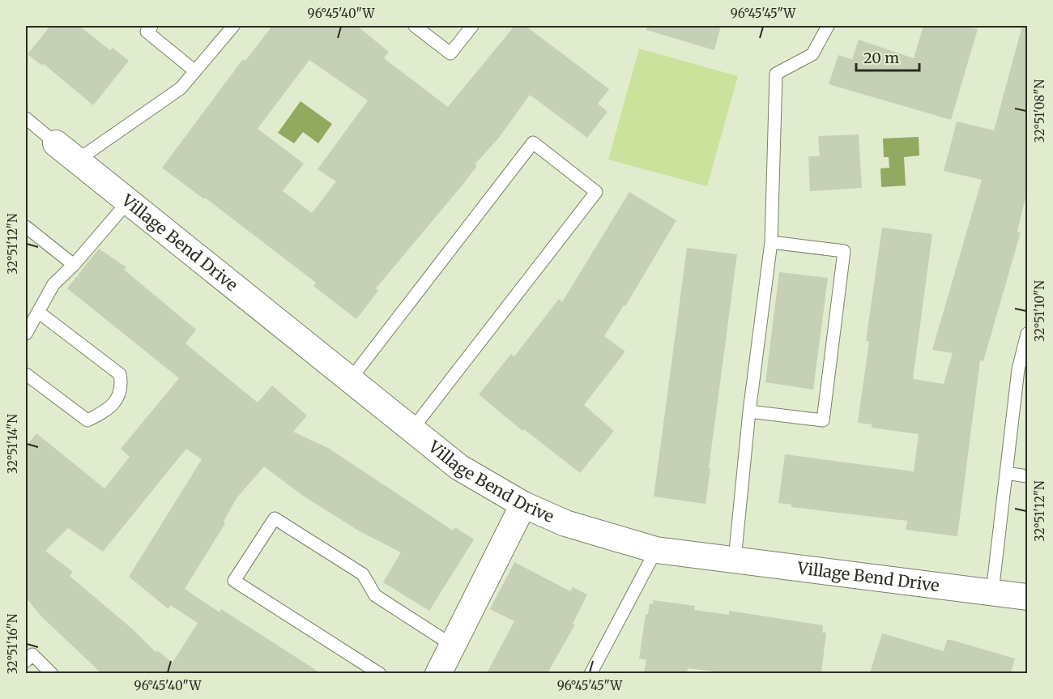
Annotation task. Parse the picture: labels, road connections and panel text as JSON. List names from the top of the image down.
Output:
{
  "streets": {
    "street": ["Village Bend Drive"]
  },
  "scale_bar": "20 m",
  "coordinates": [
    "96°45'40\"W",
    "96°45'45\"W",
    "32°51'08\"N",
    "32°51'12\"N",
    "32°51'10\"N",
    "32°51'14\"N",
    "32°51'16\"N"
  ]
}
